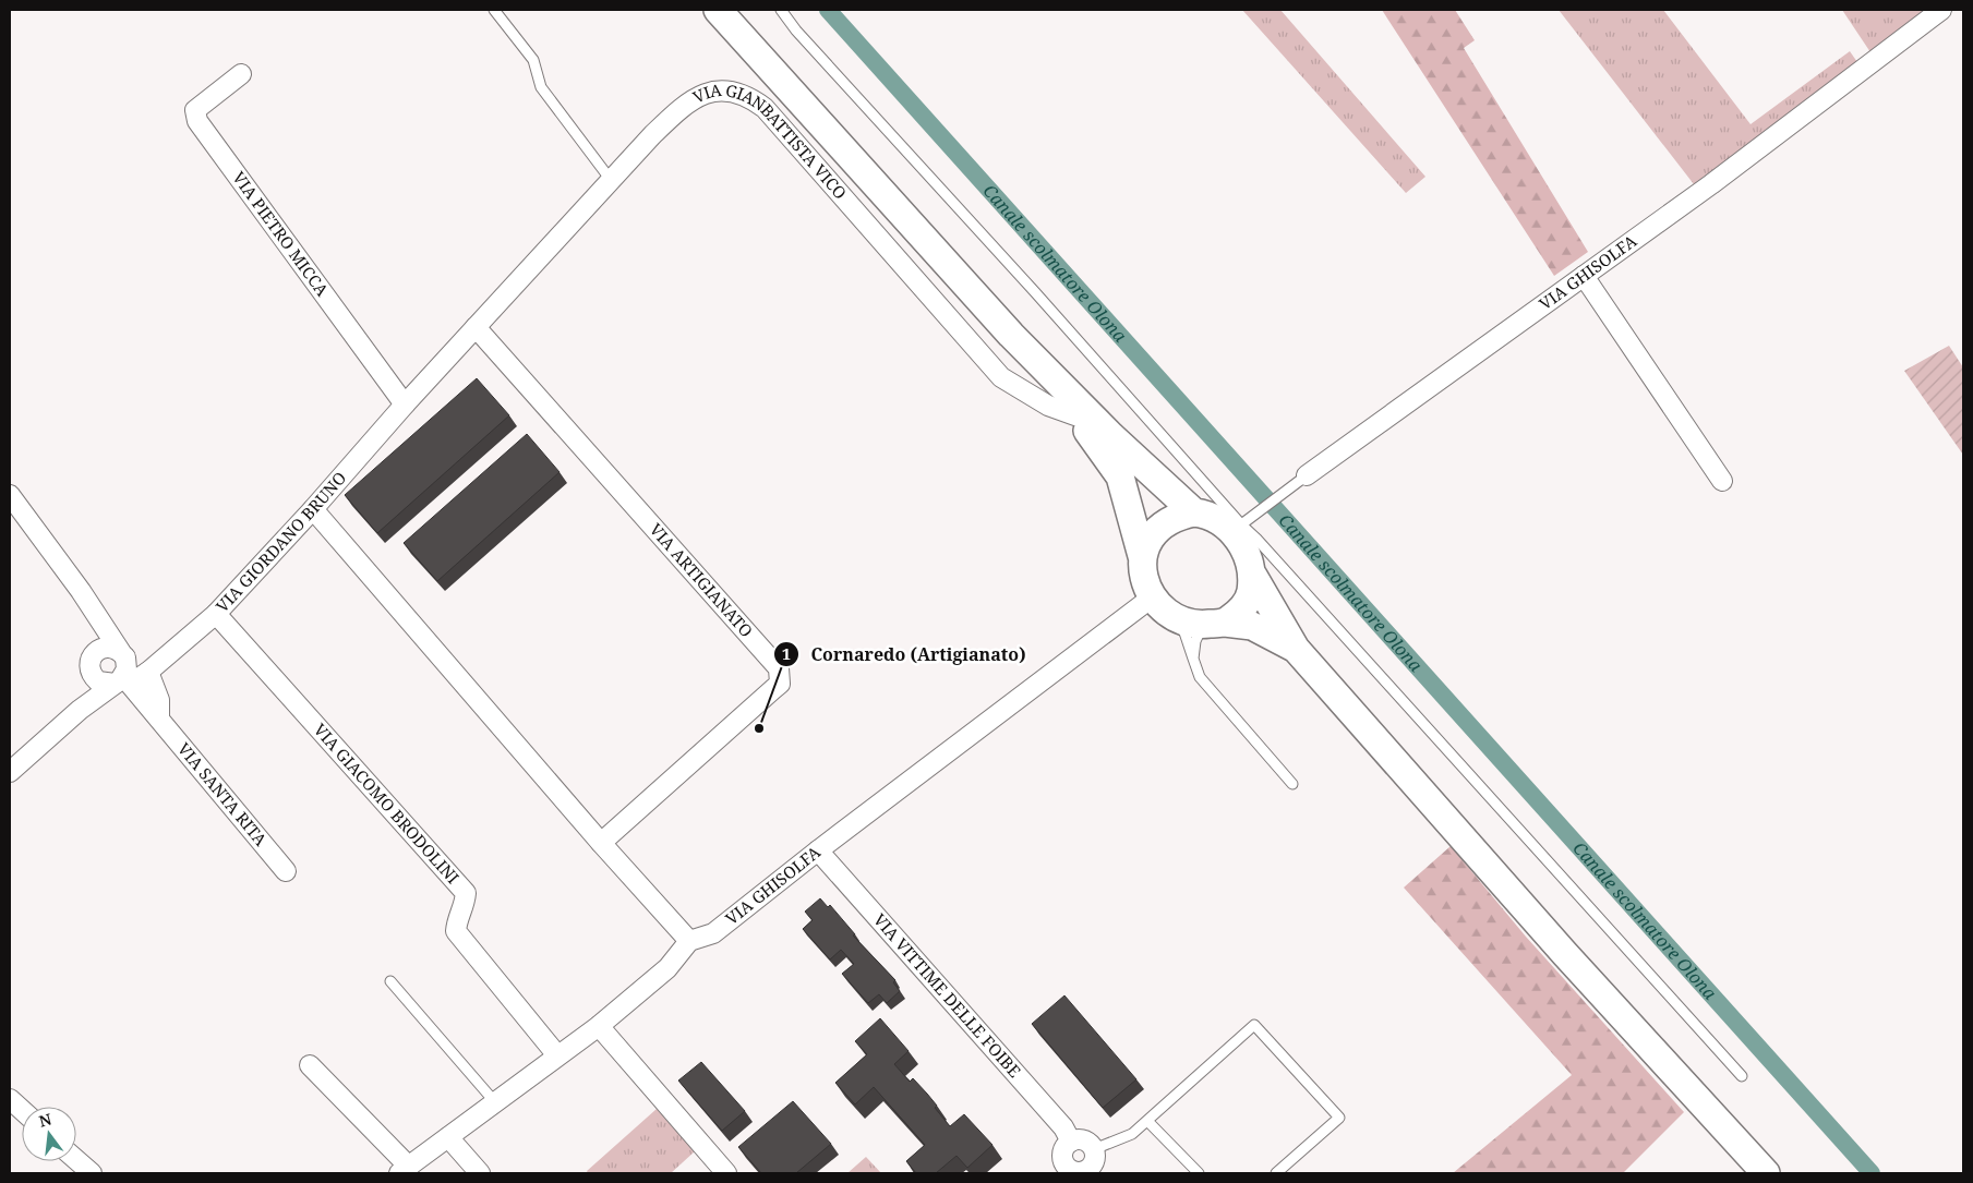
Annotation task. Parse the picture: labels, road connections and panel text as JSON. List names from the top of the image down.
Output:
{
  "streets": {
    "street": [
      "VIA GIANBATTISTA VICO",
      "VIA PIETRO MICCA",
      "VIA GHISOLFA",
      "VIA GIORDANO BRUNO",
      "VIA ARTIGIANATO",
      "VIA SANTA RITA",
      "VIA GIACOMO BRODOLINI",
      "VIA VITTIME DELLE FOIBE"
    ]
  },
  "crossings": [
    ["VIA GIANBATTISTA VICO", "VIA PIETRO MICCA"],
    ["VIA GIANBATTISTA VICO", "VIA GIORDANO BRUNO"],
    ["VIA GIANBATTISTA VICO", "VIA ARTIGIANATO"],
    ["VIA PIETRO MICCA", "VIA GIORDANO BRUNO"],
    ["VIA GHISOLFA", "VIA VITTIME DELLE FOIBE"],
    ["VIA GIORDANO BRUNO", "VIA SANTA RITA"],
    ["VIA GIORDANO BRUNO", "VIA GIACOMO BRODOLINI"]
  ],
  "water": ["Canale scolmatore Olona"],
  "places": ["Cornaredo (Artigianato)"],
  "north": "top"
}
